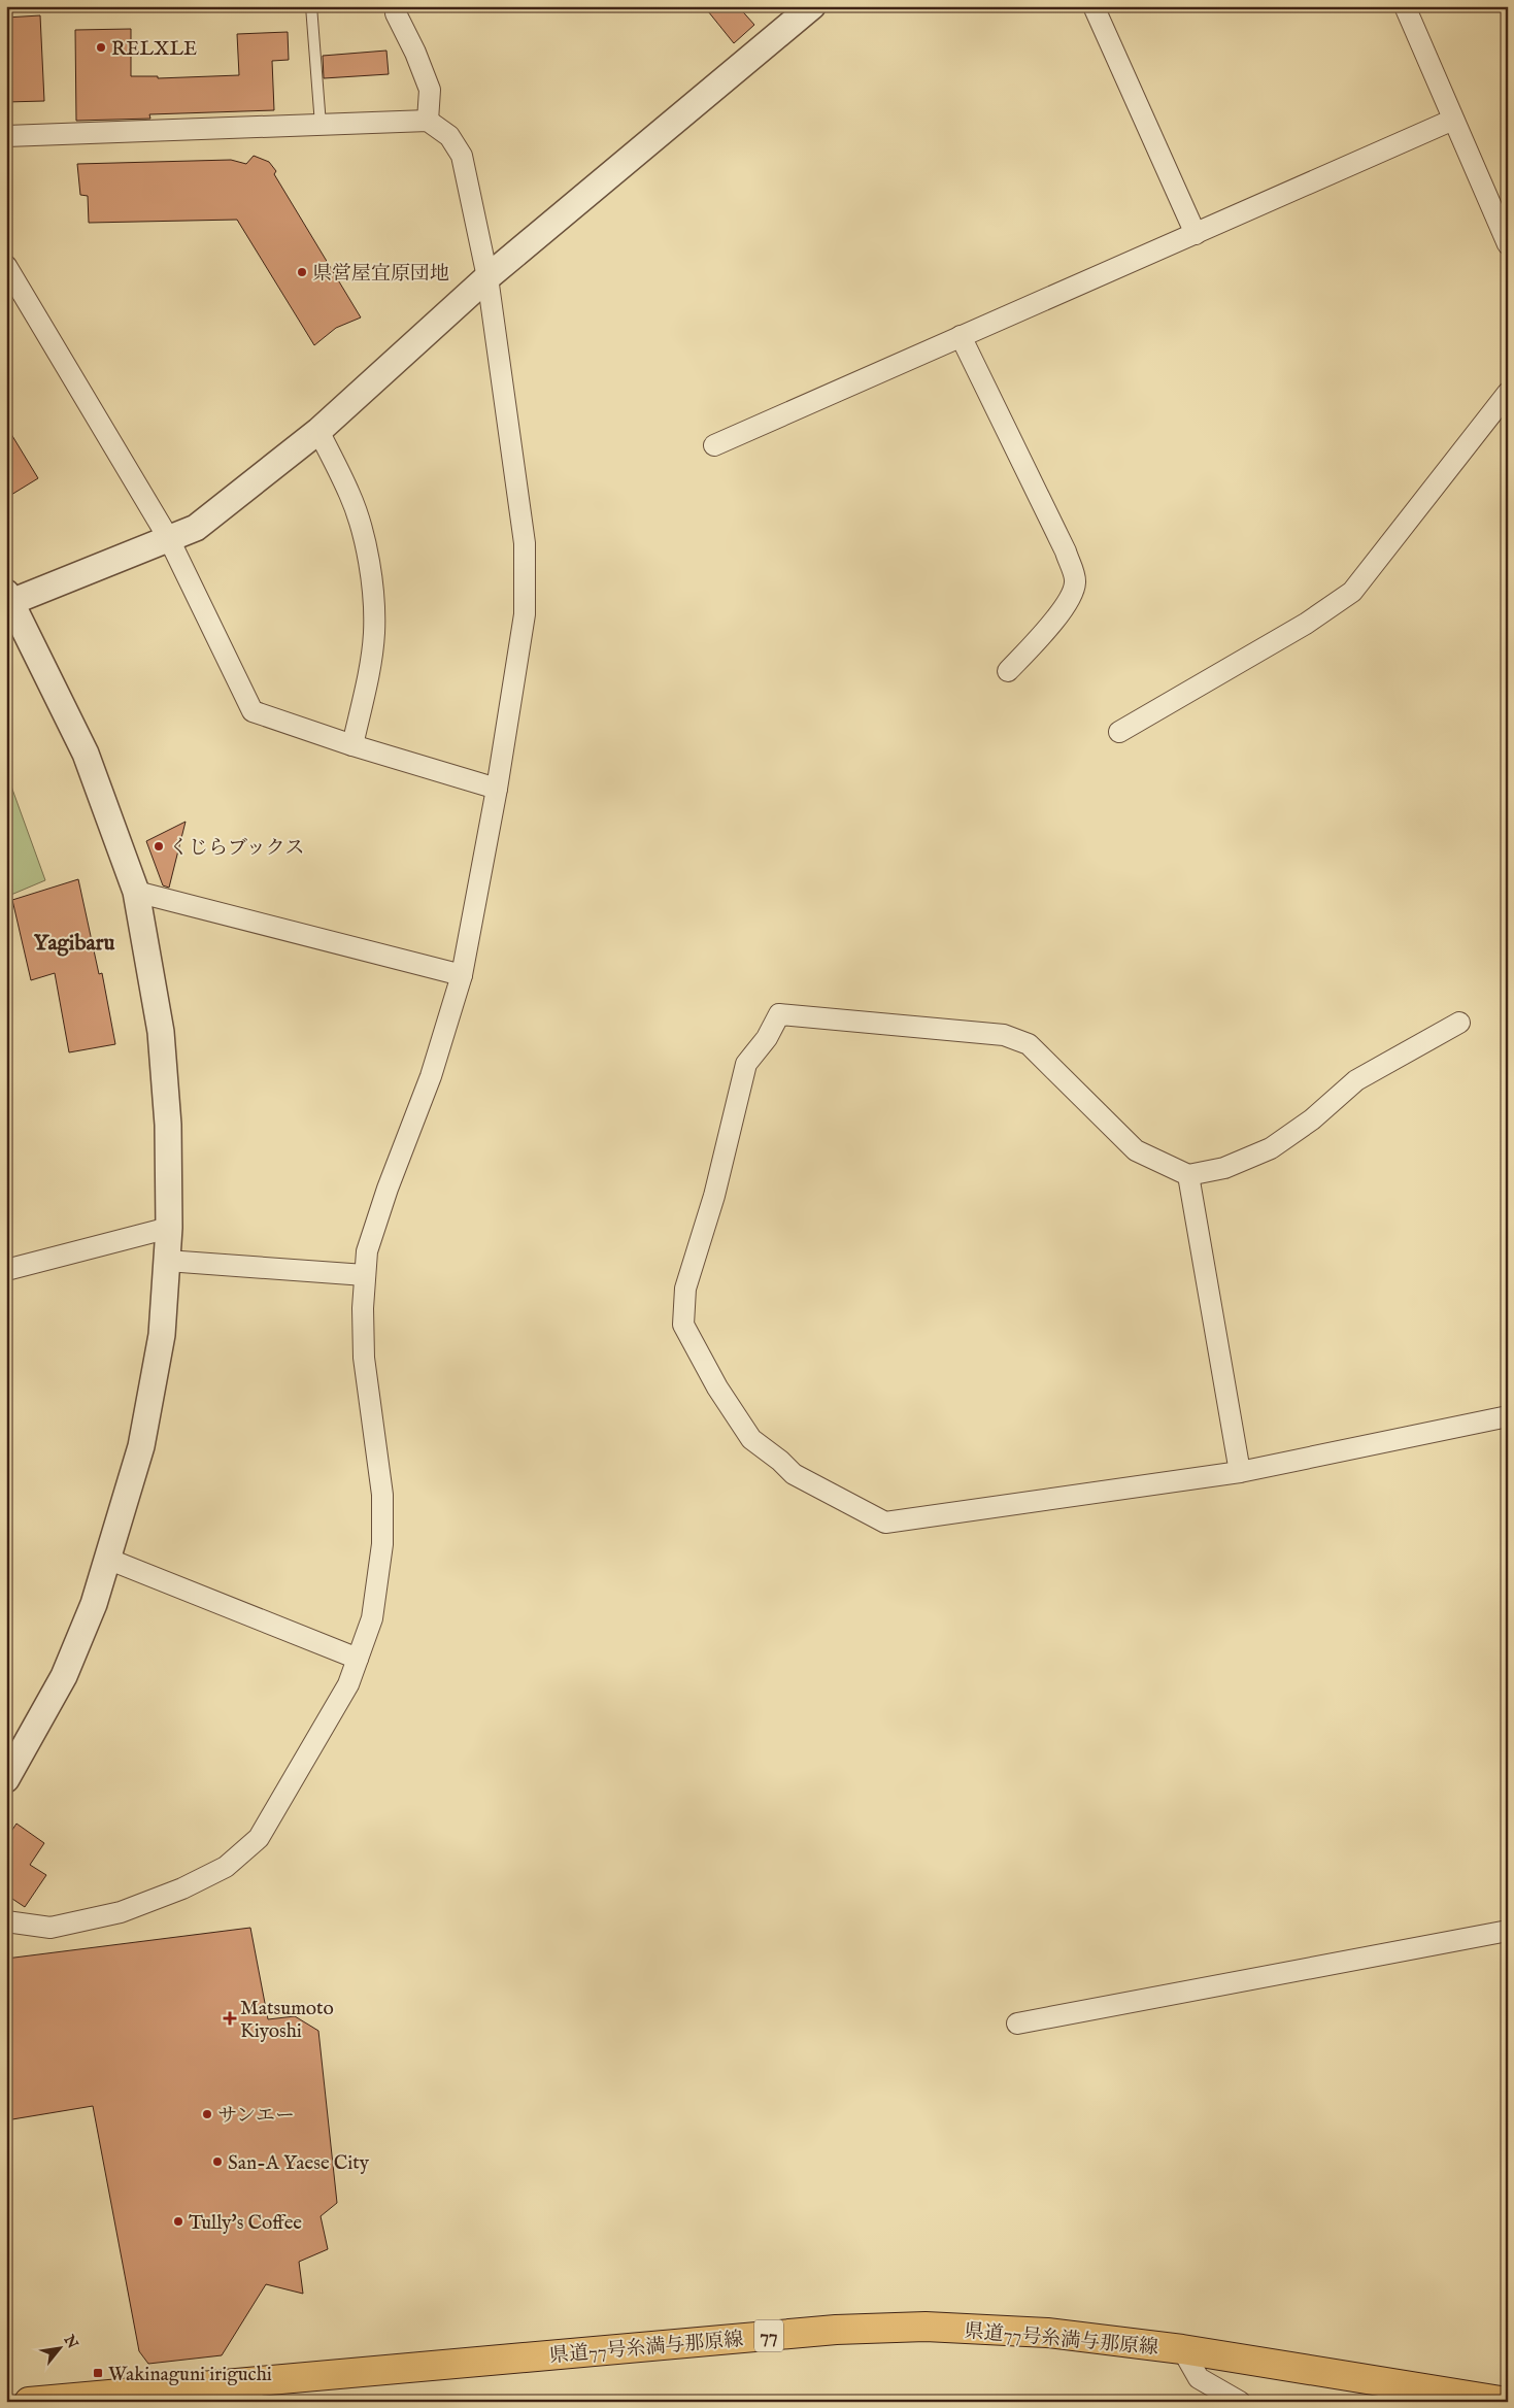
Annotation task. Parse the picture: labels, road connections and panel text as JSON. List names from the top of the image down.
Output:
{
  "streets": {
    "main road": ["77", "県道77号糸満与那原線"]
  },
  "districts": ["Yagibaru"],
  "places": {
    "other": [
      "RELXLE",
      "県営屋宜原団地",
      "くじらブックス",
      "サンエー",
      "San-A Yaese City",
      "Tully's Coffee"
    ],
    "health": ["Matsumoto Kiyoshi"],
    "transit": ["Wakinaguni iriguchi"]
  },
  "north": "top right"
}
